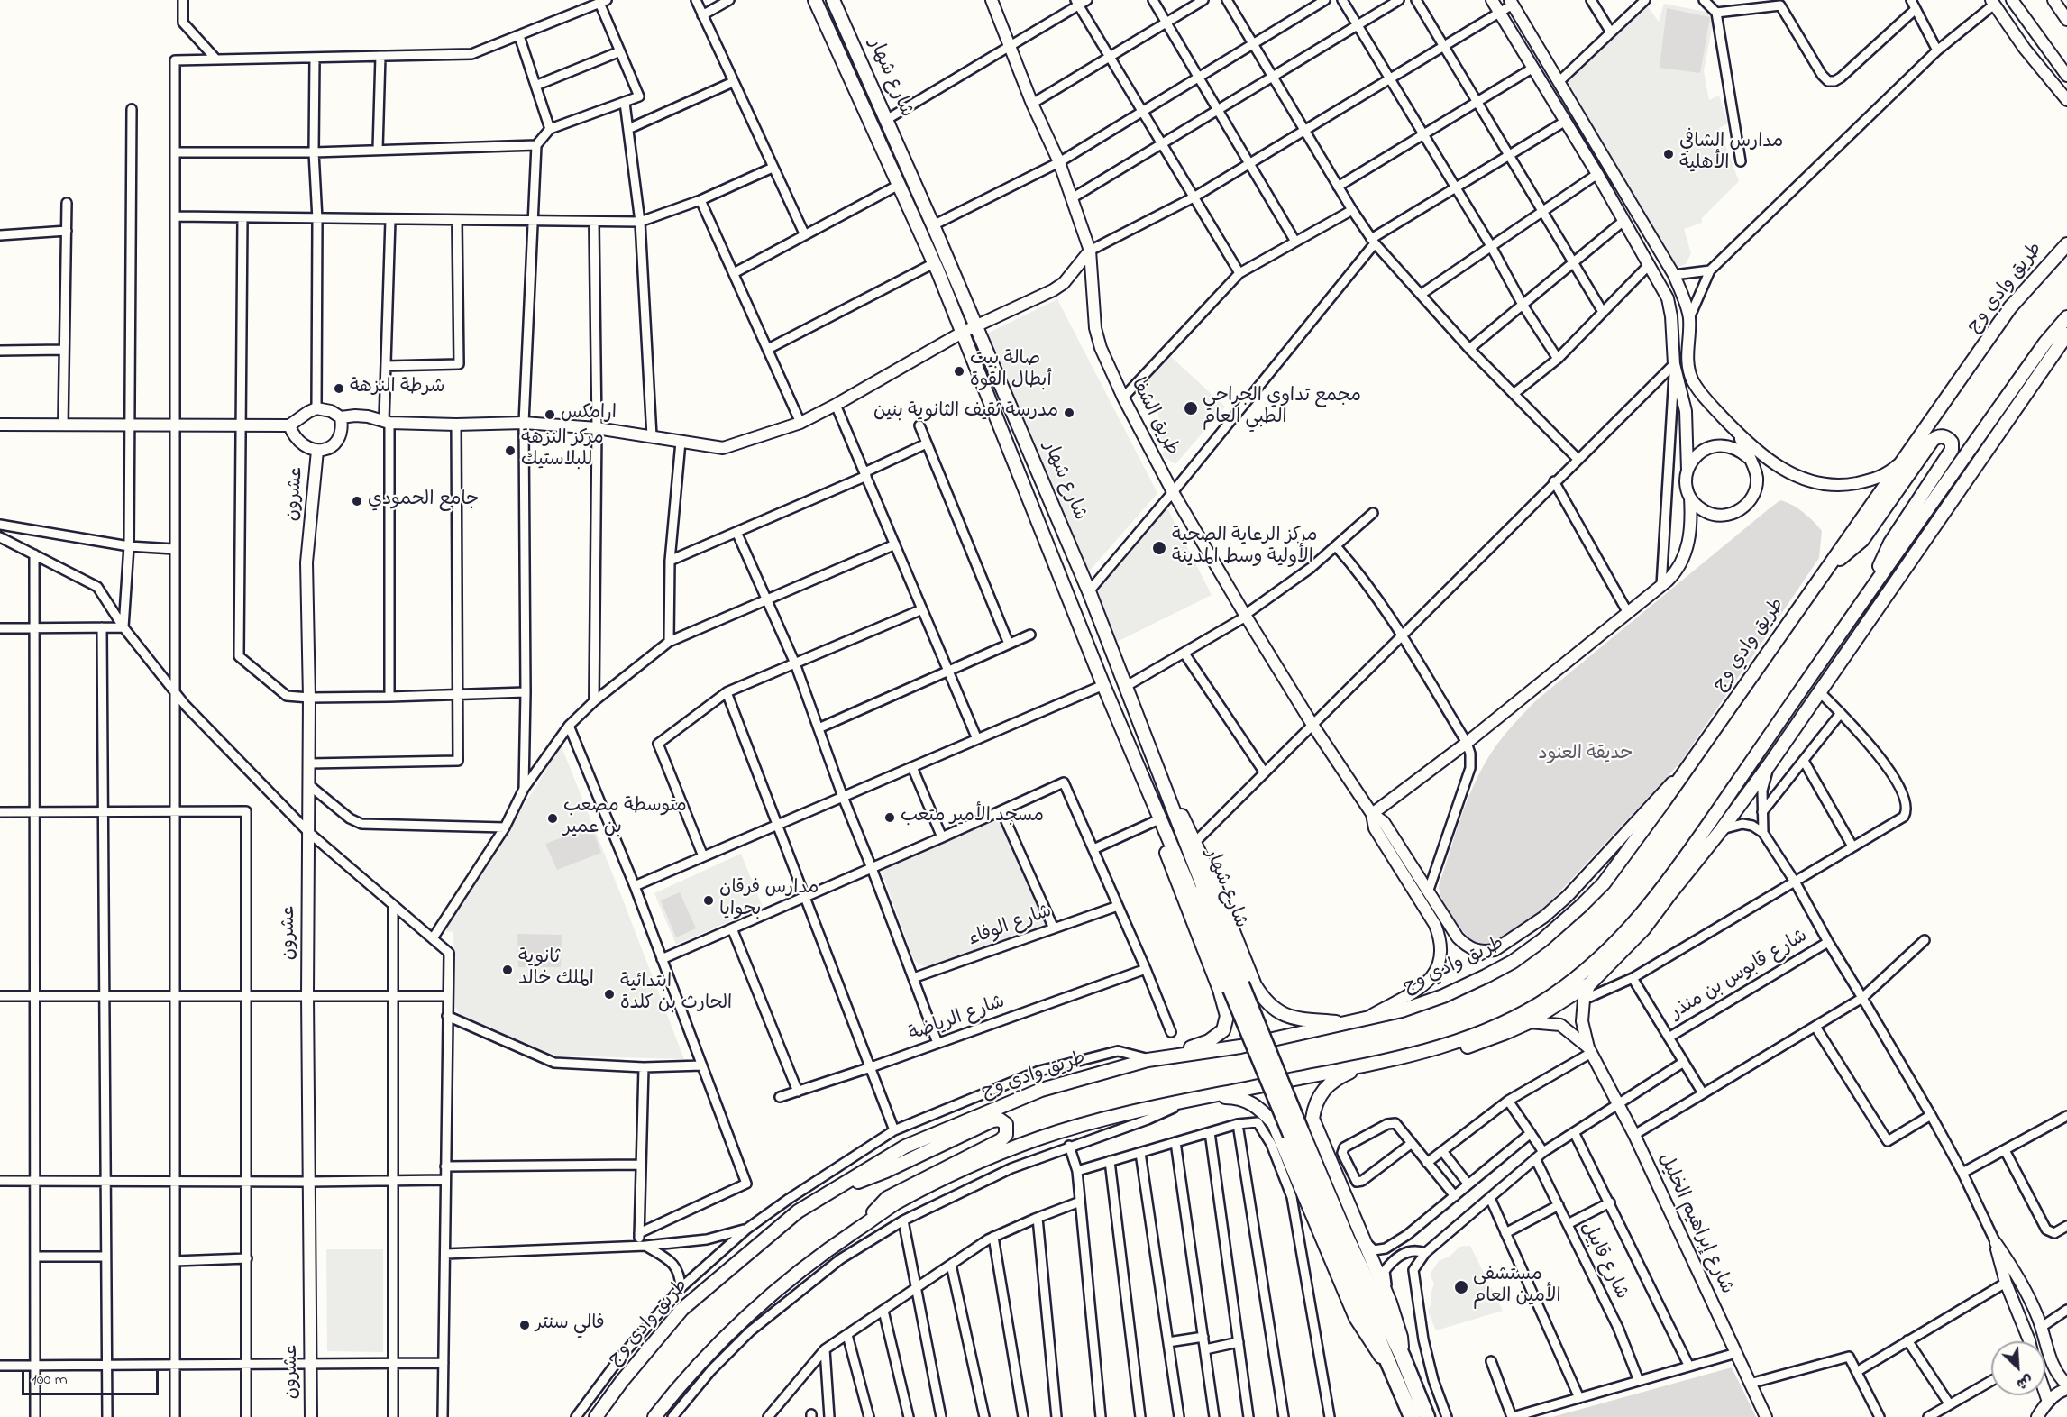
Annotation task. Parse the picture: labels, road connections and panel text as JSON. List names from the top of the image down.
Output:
{
  "streets": {
    "main road": ["شارع شهار", "طريق وادي وج"],
    "street": [
      "طريق الشفا",
      "عشرون",
      "شارع الوفاء",
      "شارع قابوس بن منذر",
      "شارع الرياضة",
      "شارع إبراهيم الخليل",
      "شارع قابيل"
    ]
  },
  "parks": ["حديقة العنود"],
  "places": [
    "مدارس الشافي الأهلية",
    "صالة بيت أبطال القوة",
    "شرطة النزهة",
    "مجمع تداوي الجراحي الطبي العام",
    "مدرسة ثقيف الثانوية بنين",
    "ارامكس",
    "مركز النزهة للبلاستيك",
    "جامع الحمودي",
    "مركز الرعاية الصحية الأولية وسط المدينة",
    "مسجد الأمير متعب",
    "متوسطة مصعب بن عمير",
    "مدارس فرقان بحوايا",
    "ثانوية الملك خالد",
    "ابتدائية الحارث بن كلدة",
    "مستشفى الأمين العام",
    "فالي سنتر"
  ],
  "scale_bar": "100 m",
  "north": "bottom right"
}
